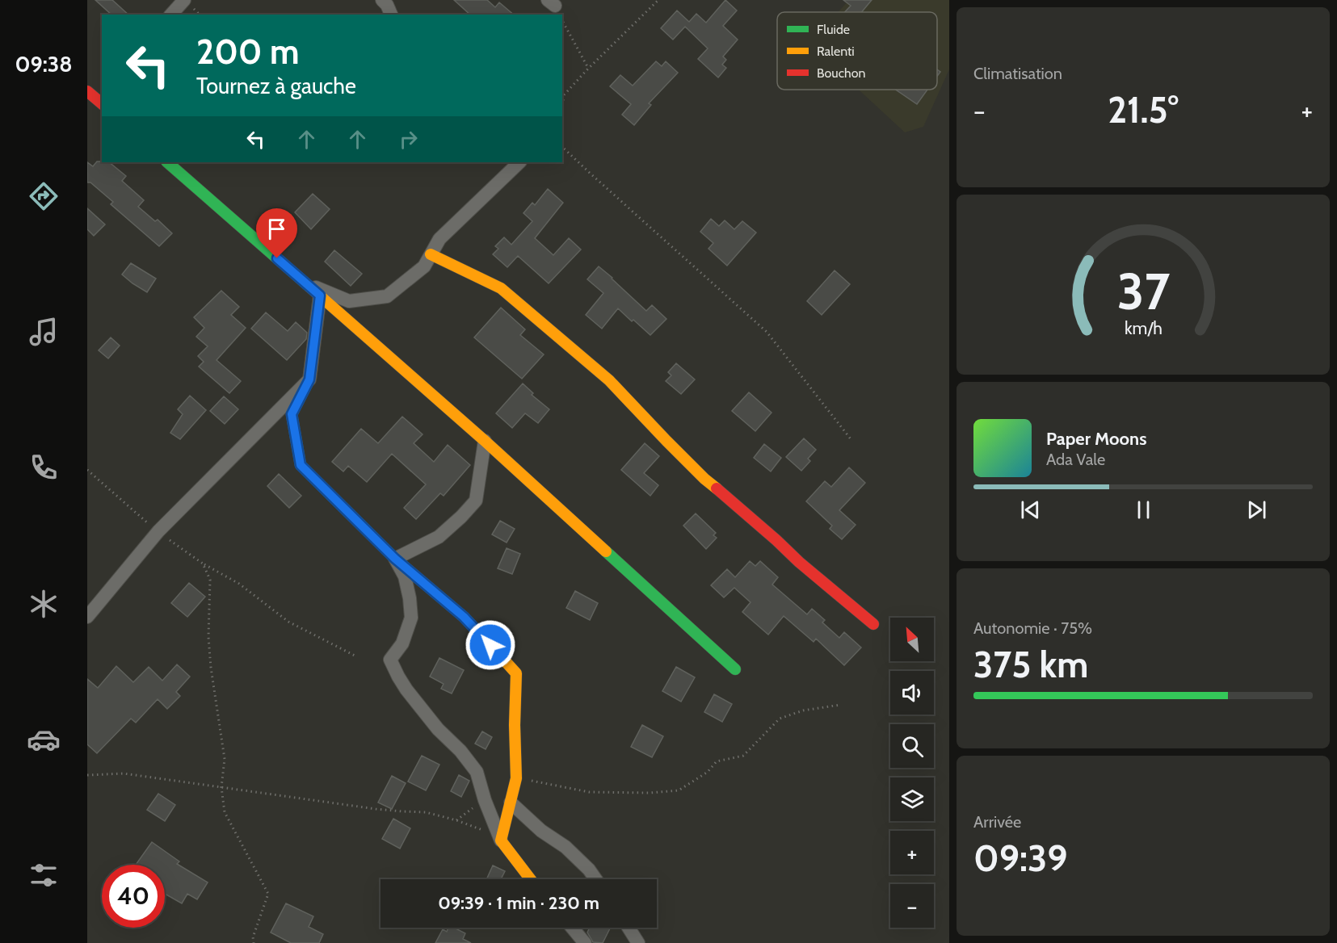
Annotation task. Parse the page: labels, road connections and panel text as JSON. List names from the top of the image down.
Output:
{
  "legend": ["Fluide", "Ralenti", "Bouchon"],
  "north": "top left",
  "page": {
    "tabs": "09:38",
    "tile": [
      "Climatisation",
      ["Autonomie · 75%", "375 km"],
      ["Arrivée", "09:39"]
    ],
    "turn": ["200 m", "Tournez à gauche"],
    "heat": ["−", "21.5°", "+"],
    "song": ["Paper Moons", "Ada Vale"],
    "map_buttons": ["+", "−"],
    "limit": "40",
    "trip": "09:39 · 1 min · 230 m",
    "gauge": ["37", "km/h"]
  }
}
